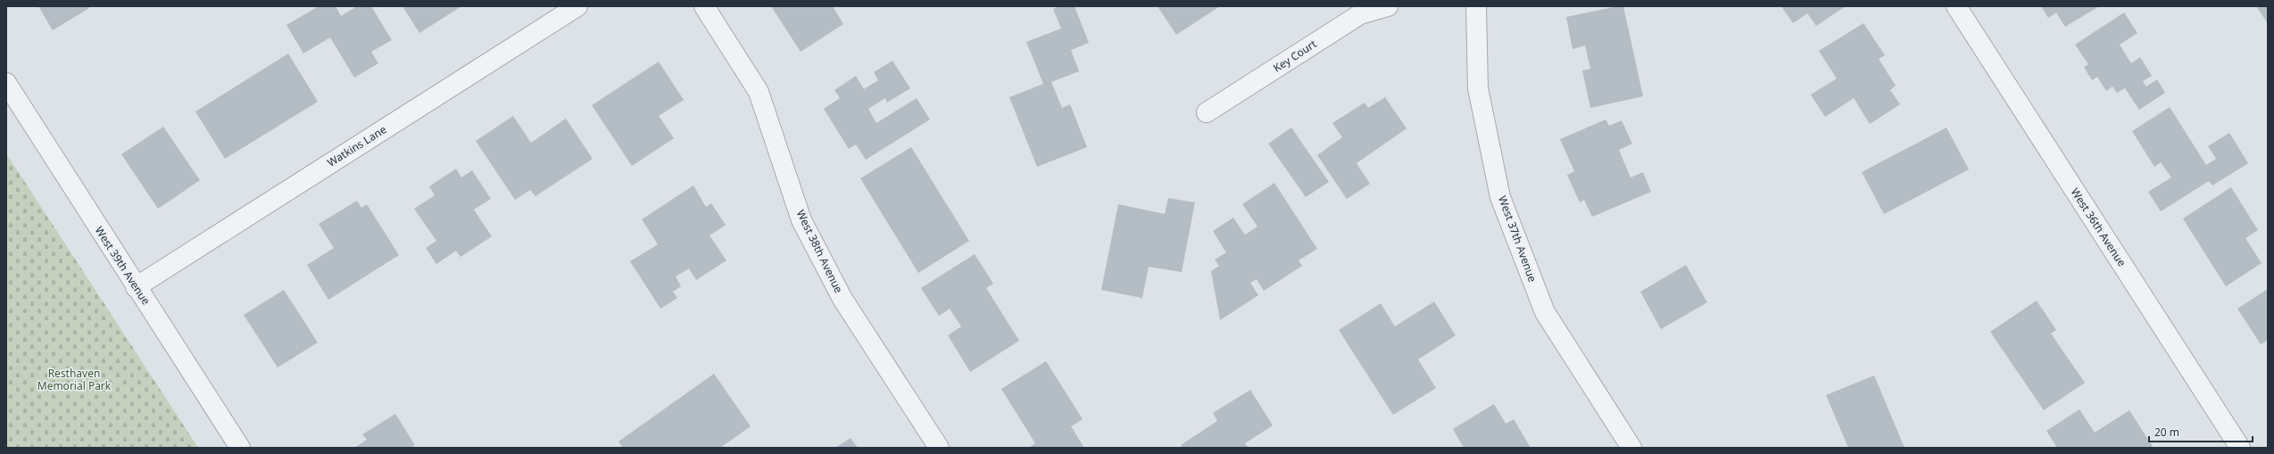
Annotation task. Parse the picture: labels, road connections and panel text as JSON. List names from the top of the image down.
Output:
{
  "streets": {
    "street": [
      "Key Court",
      "Watkins Lane",
      "West 36th Avenue",
      "West 37th Avenue",
      "West 38th Avenue",
      "West 39th Avenue"
    ]
  },
  "crossings": [
    ["Watkins Lane", "West 39th Avenue"]
  ],
  "parks": ["Resthaven Memorial Park"],
  "scale_bar": "20 m"
}
